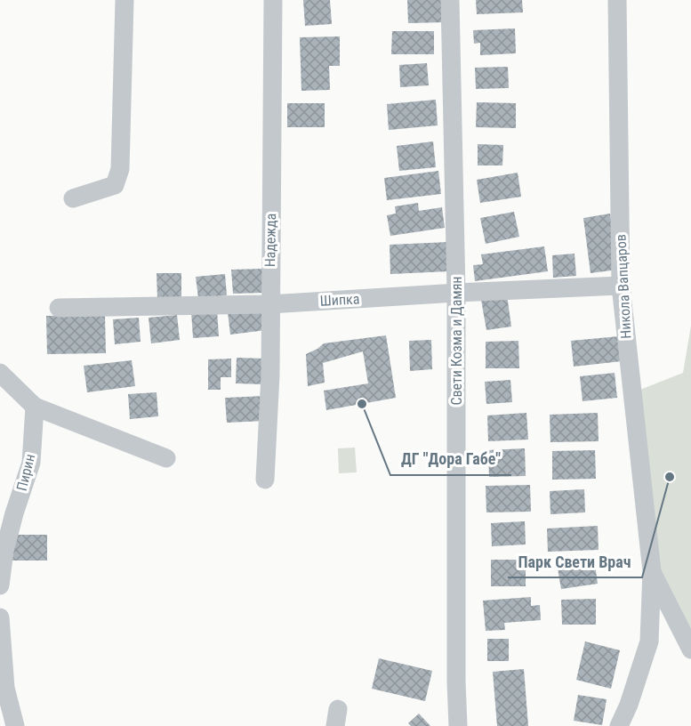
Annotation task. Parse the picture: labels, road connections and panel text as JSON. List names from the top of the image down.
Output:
{
  "streets": {
    "street": [
      "Надежда",
      "Никола Вапцаров",
      "Шипка",
      "Свети Козма и Дамян",
      "Пирин"
    ]
  },
  "crossings": [
    ["Надежда", "Шипка"],
    ["Никола Вапцаров", "Шипка"],
    ["Шипка", "Свети Козма и Дамян"]
  ],
  "places": ["ДГ \"Дора Габе\"", "Парк Свети Врач"]
}
